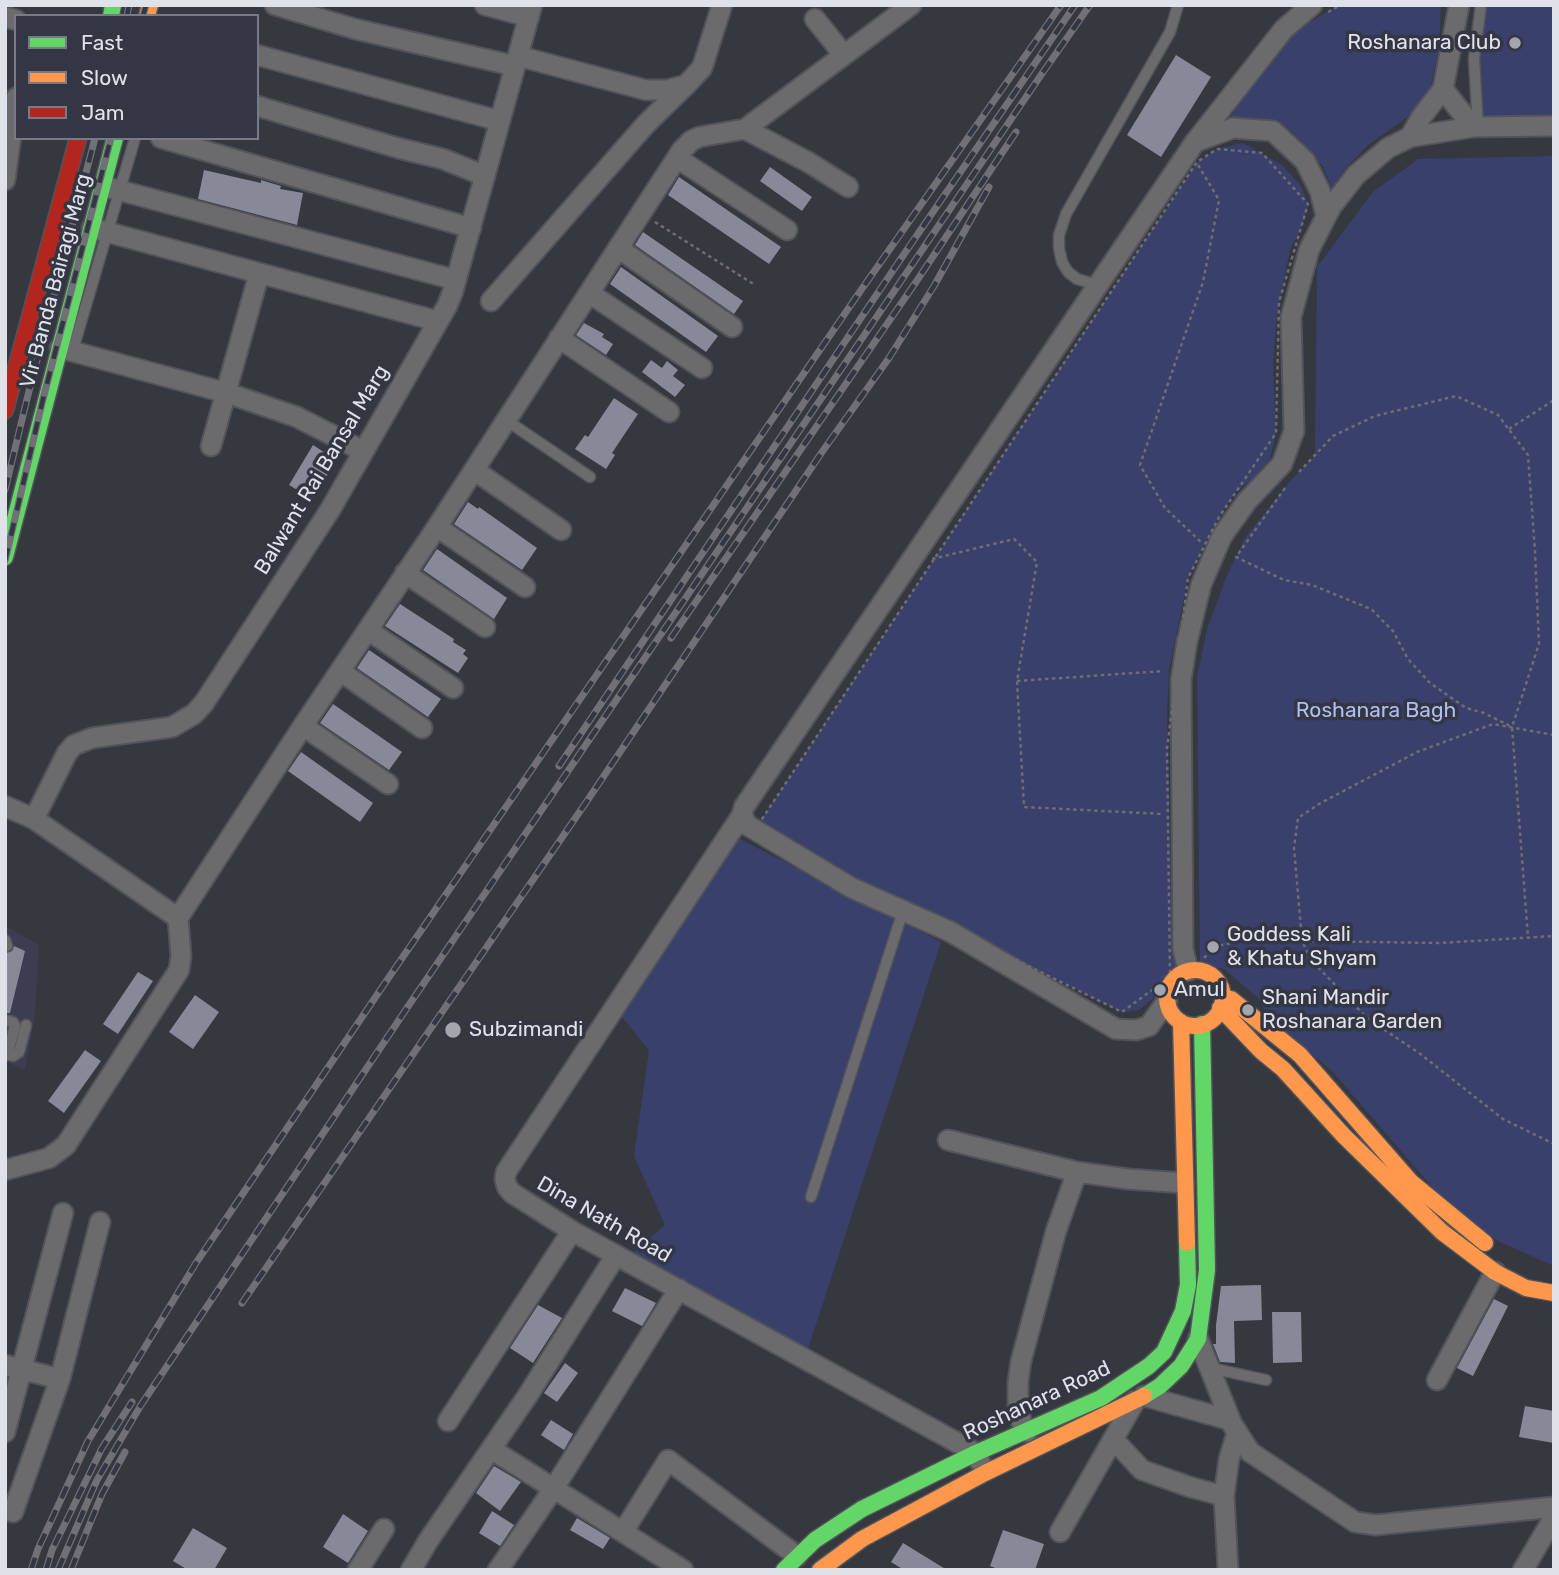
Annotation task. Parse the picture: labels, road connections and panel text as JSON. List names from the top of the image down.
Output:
{
  "streets": {
    "street": [
      "Vir Banda Bairagi Marg",
      "Balwant Rai Bansal Marg",
      "Dina Nath Road",
      "Roshanara Road"
    ]
  },
  "crossings": [
    ["Dina Nath Road", "Roshanara Road"]
  ],
  "parks": ["Roshanara Bagh"],
  "places": [
    "Roshanara Club",
    "Goddess Kali & Khatu Shyam",
    "Amul",
    "Shani Mandir Roshanara Garden",
    "Subzimandi"
  ],
  "legend": ["Fast", "Slow", "Jam"]
}
